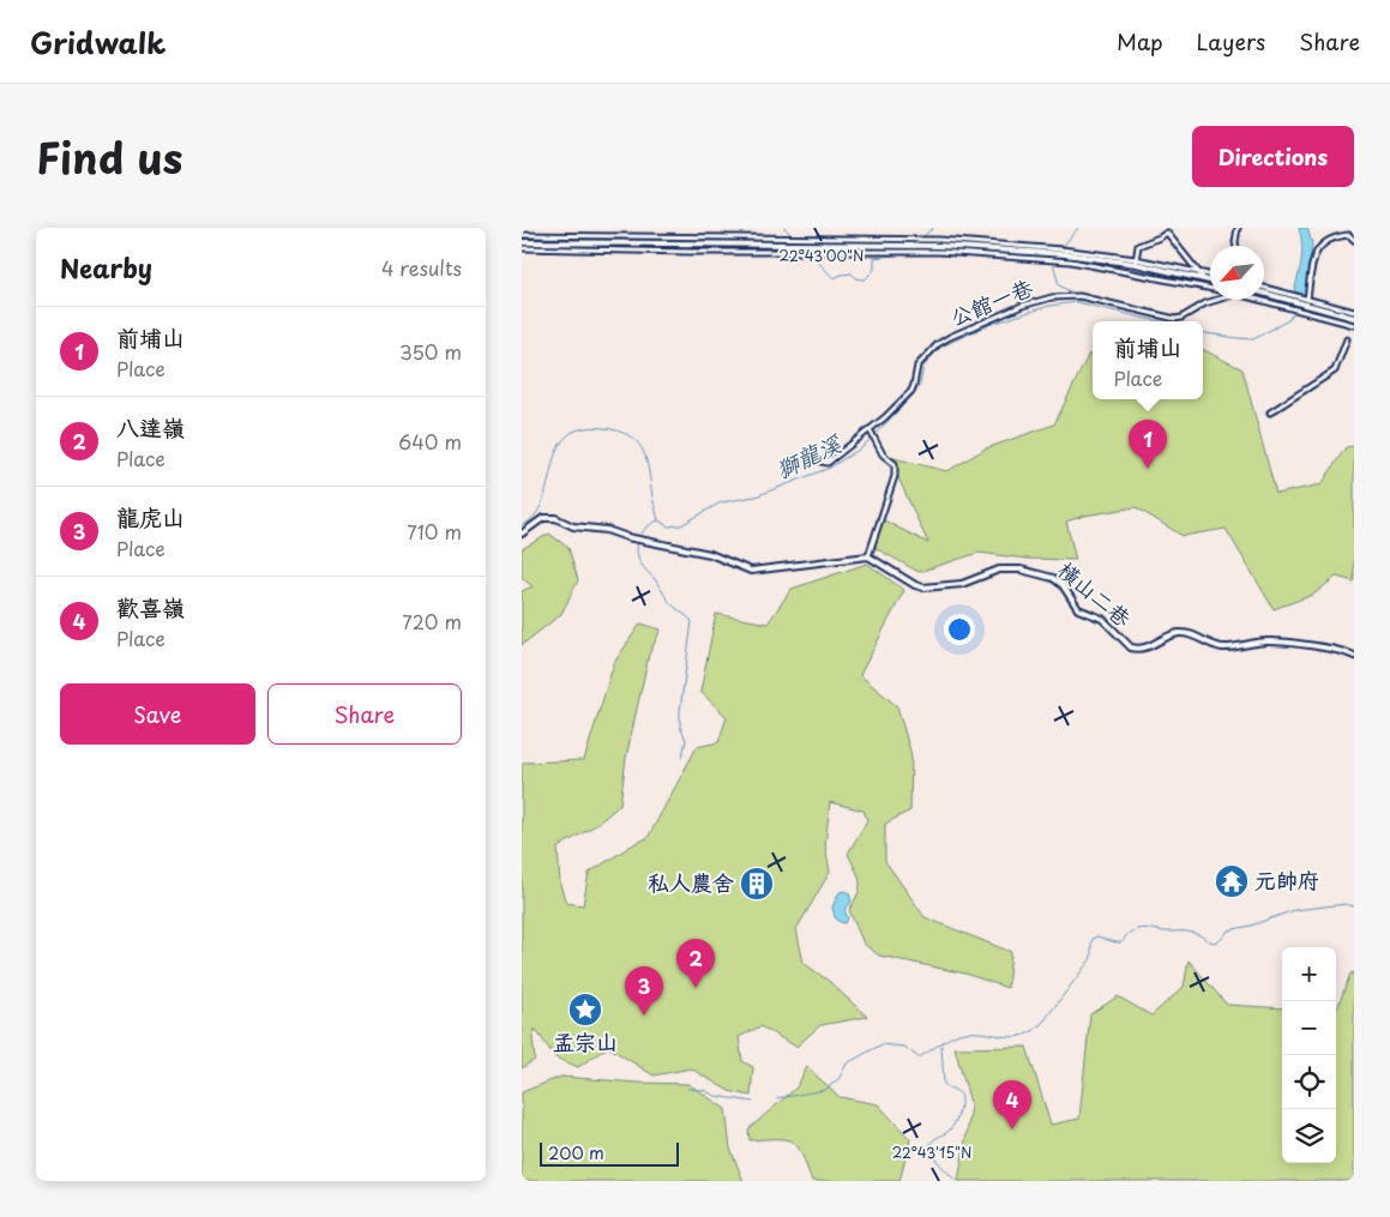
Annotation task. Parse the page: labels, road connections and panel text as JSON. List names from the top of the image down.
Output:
{
  "streets": {
    "street": ["公館一巷", "橫山二巷"]
  },
  "water": ["獅龍溪"],
  "places": {
    "temple": ["元帥府"],
    "building": ["私人農舍"],
    "place": ["孟宗山"]
  },
  "scale_bar": "200 m",
  "north": "bottom left",
  "page": {
    "header": "Gridwalk",
    "nav": ["Map", "Layers", "Share"],
    "title": "Find us",
    "buttons": [
      "Directions",
      ["Save", "Share"]
    ],
    "heading": ["Nearby", "4 results"],
    "list": [
      {
        "mark": "1",
        "name": "前埔山",
        "note": "Place",
        "value": "350 m"
      },
      {
        "mark": "2",
        "name": "八達嶺",
        "note": "Place",
        "value": "640 m"
      },
      {
        "mark": "3",
        "name": "龍虎山",
        "note": "Place",
        "value": "710 m"
      },
      {
        "mark": "4",
        "name": "歡喜嶺",
        "note": "Place",
        "value": "720 m"
      }
    ],
    "popup": ["前埔山", "Place"],
    "pins": [
      "1",
      "2",
      "3",
      "4"
    ],
    "map_buttons": ["+", "−"],
    "scale": "200 m"
  },
  "coordinates": ["22°43'00\"N", "22°43'15\"N"]
}
